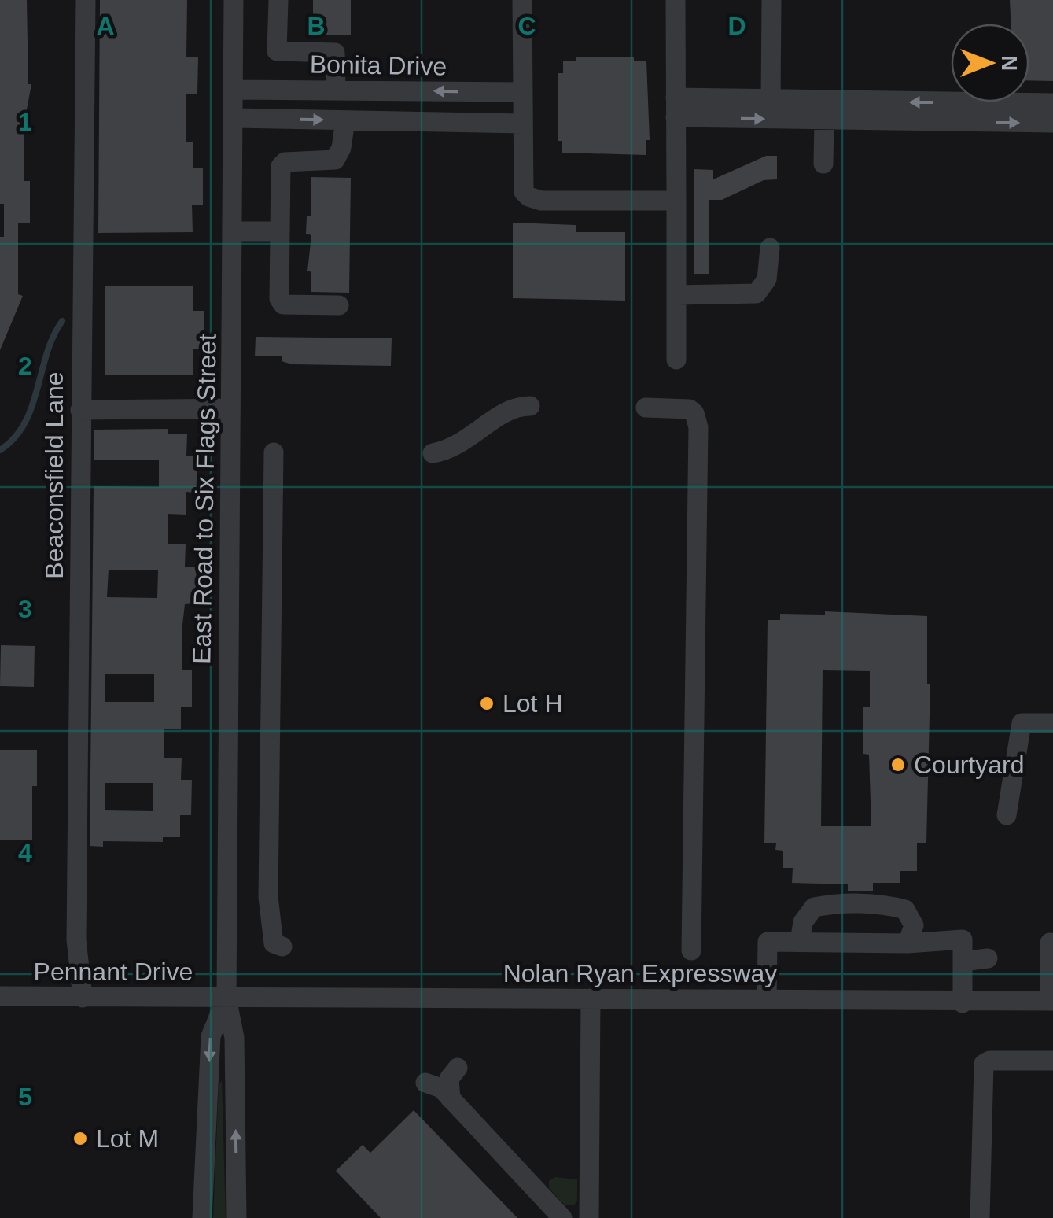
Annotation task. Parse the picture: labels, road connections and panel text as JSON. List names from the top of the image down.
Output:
{
  "streets": {
    "street": [
      "Bonita Drive",
      "Beaconsfield Lane",
      "East Road to Six Flags Street",
      "Pennant Drive",
      "Nolan Ryan Expressway"
    ]
  },
  "crossings": [
    ["Bonita Drive", "East Road to Six Flags Street"],
    ["Beaconsfield Lane", "Pennant Drive"],
    ["East Road to Six Flags Street", "Pennant Drive"],
    ["East Road to Six Flags Street", "Nolan Ryan Expressway"],
    ["Pennant Drive", "Nolan Ryan Expressway"]
  ],
  "places": ["Lot H", "Courtyard", "Lot M"],
  "north": "right",
  "grid": {
    "columns": [
      "A",
      "B",
      "C",
      "D"
    ],
    "rows": [
      "1",
      "2",
      "3",
      "4",
      "5"
    ]
  }
}
